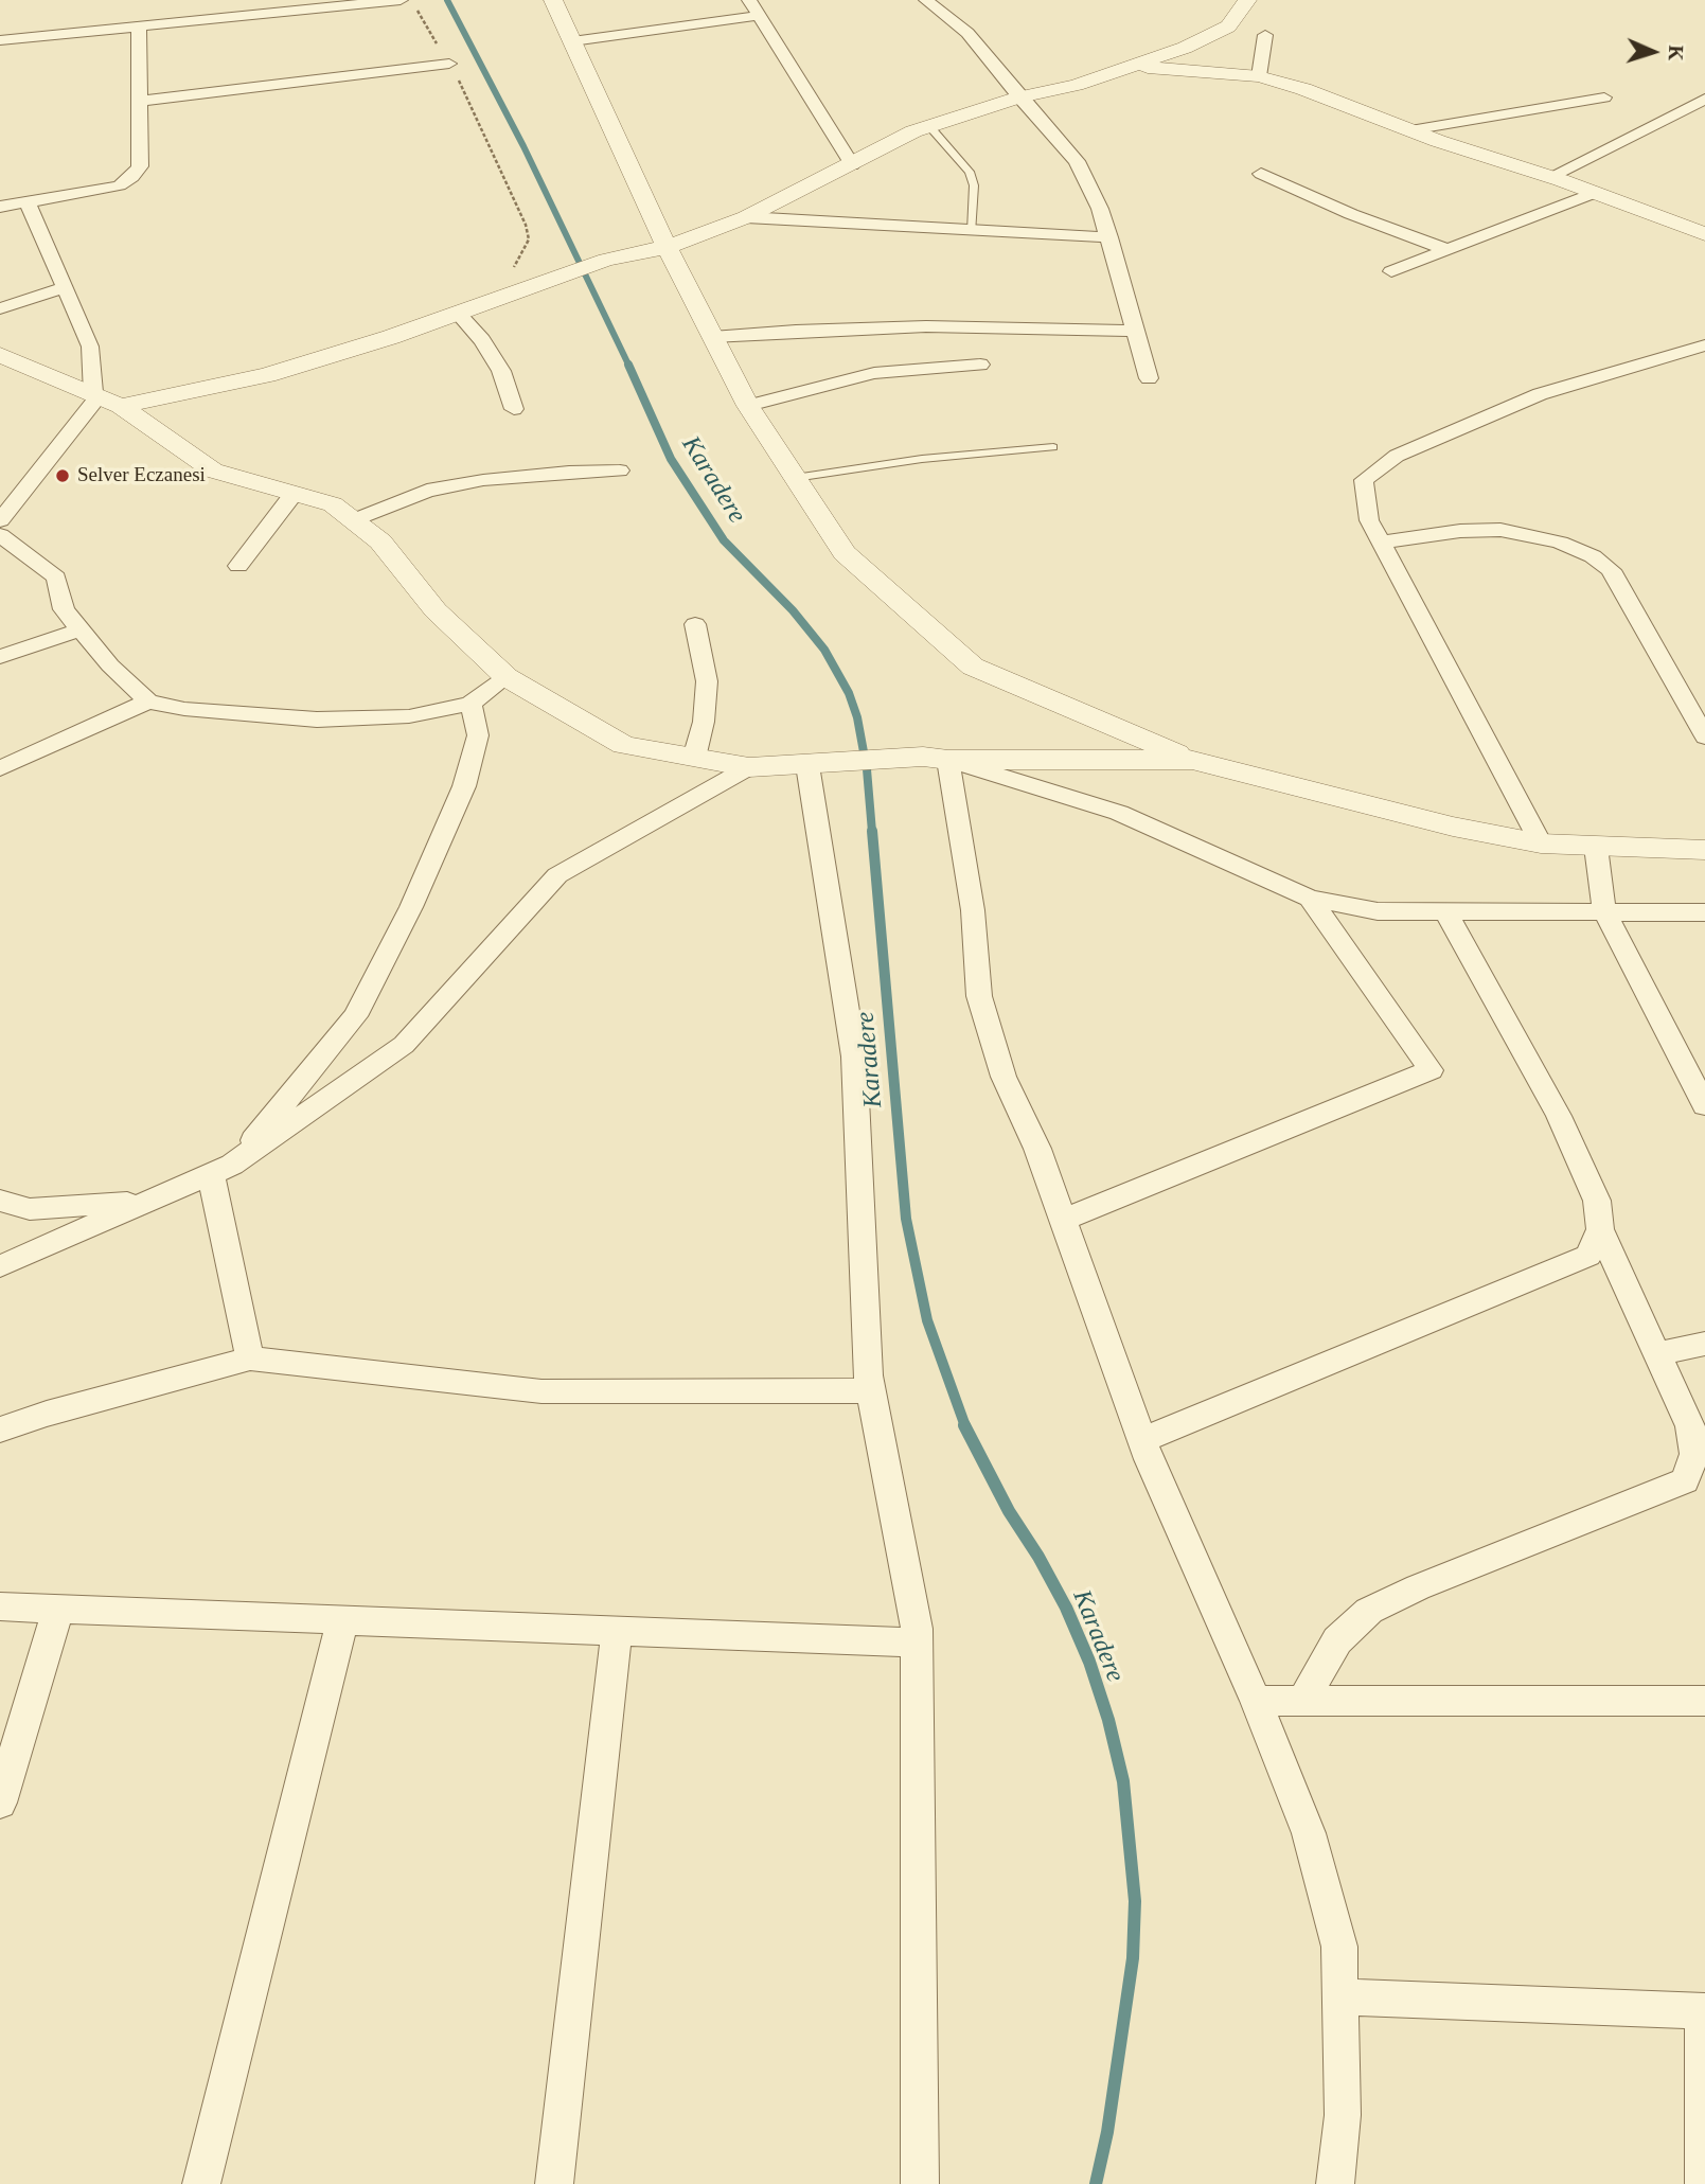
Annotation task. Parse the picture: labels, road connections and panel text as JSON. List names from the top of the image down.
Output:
{
  "water": ["Karadere"],
  "places": ["Selver Eczanesi"],
  "north": "right"
}
